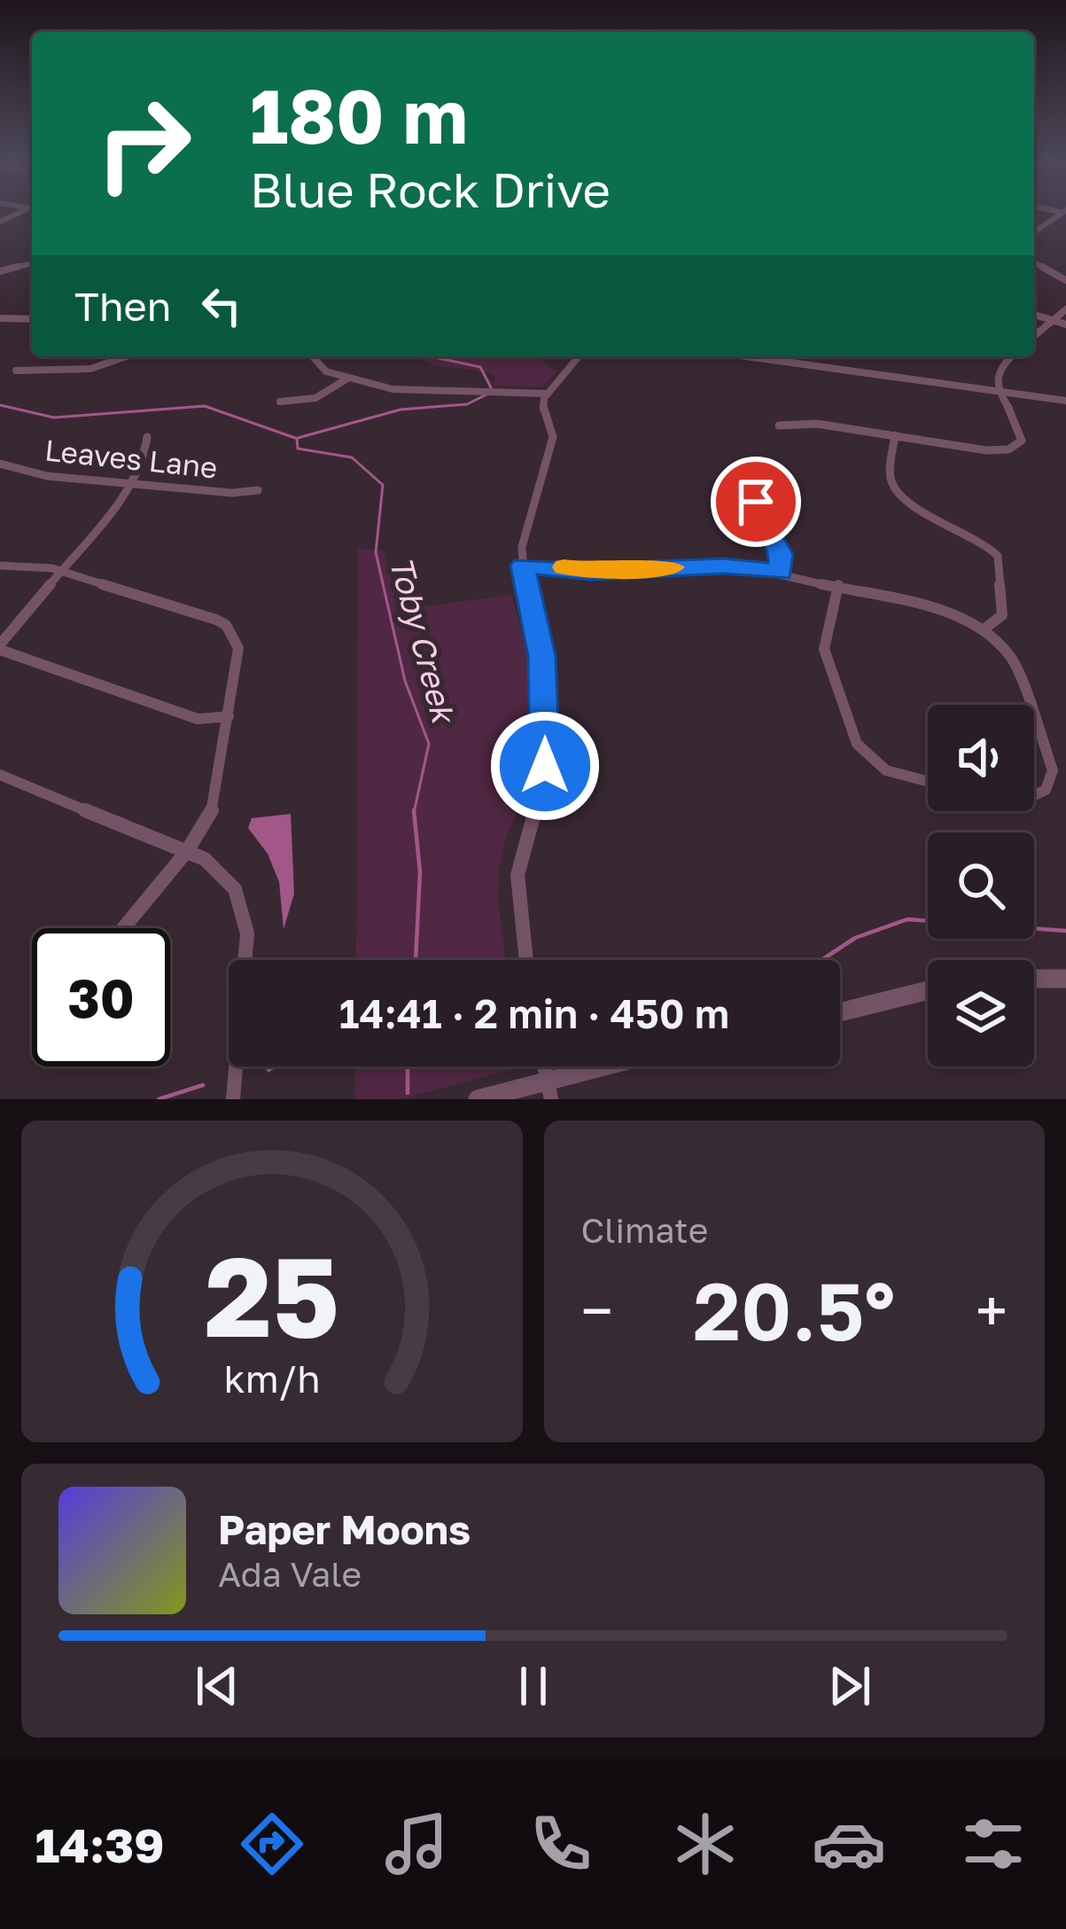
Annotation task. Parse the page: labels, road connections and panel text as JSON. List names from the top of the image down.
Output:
{
  "streets": {
    "street": ["Leaves Lane"]
  },
  "water": ["Toby Creek"],
  "page": {
    "turn": ["180 m", "Blue Rock Drive"],
    "then": "Then",
    "limit": "30",
    "trip": "14:41 · 2 min · 450 m",
    "tile": "Climate",
    "heat": ["−", "20.5°", "+"],
    "song": ["Paper Moons", "Ada Vale"],
    "tabs": "14:39",
    "gauge": ["25", "km/h"]
  }
}
